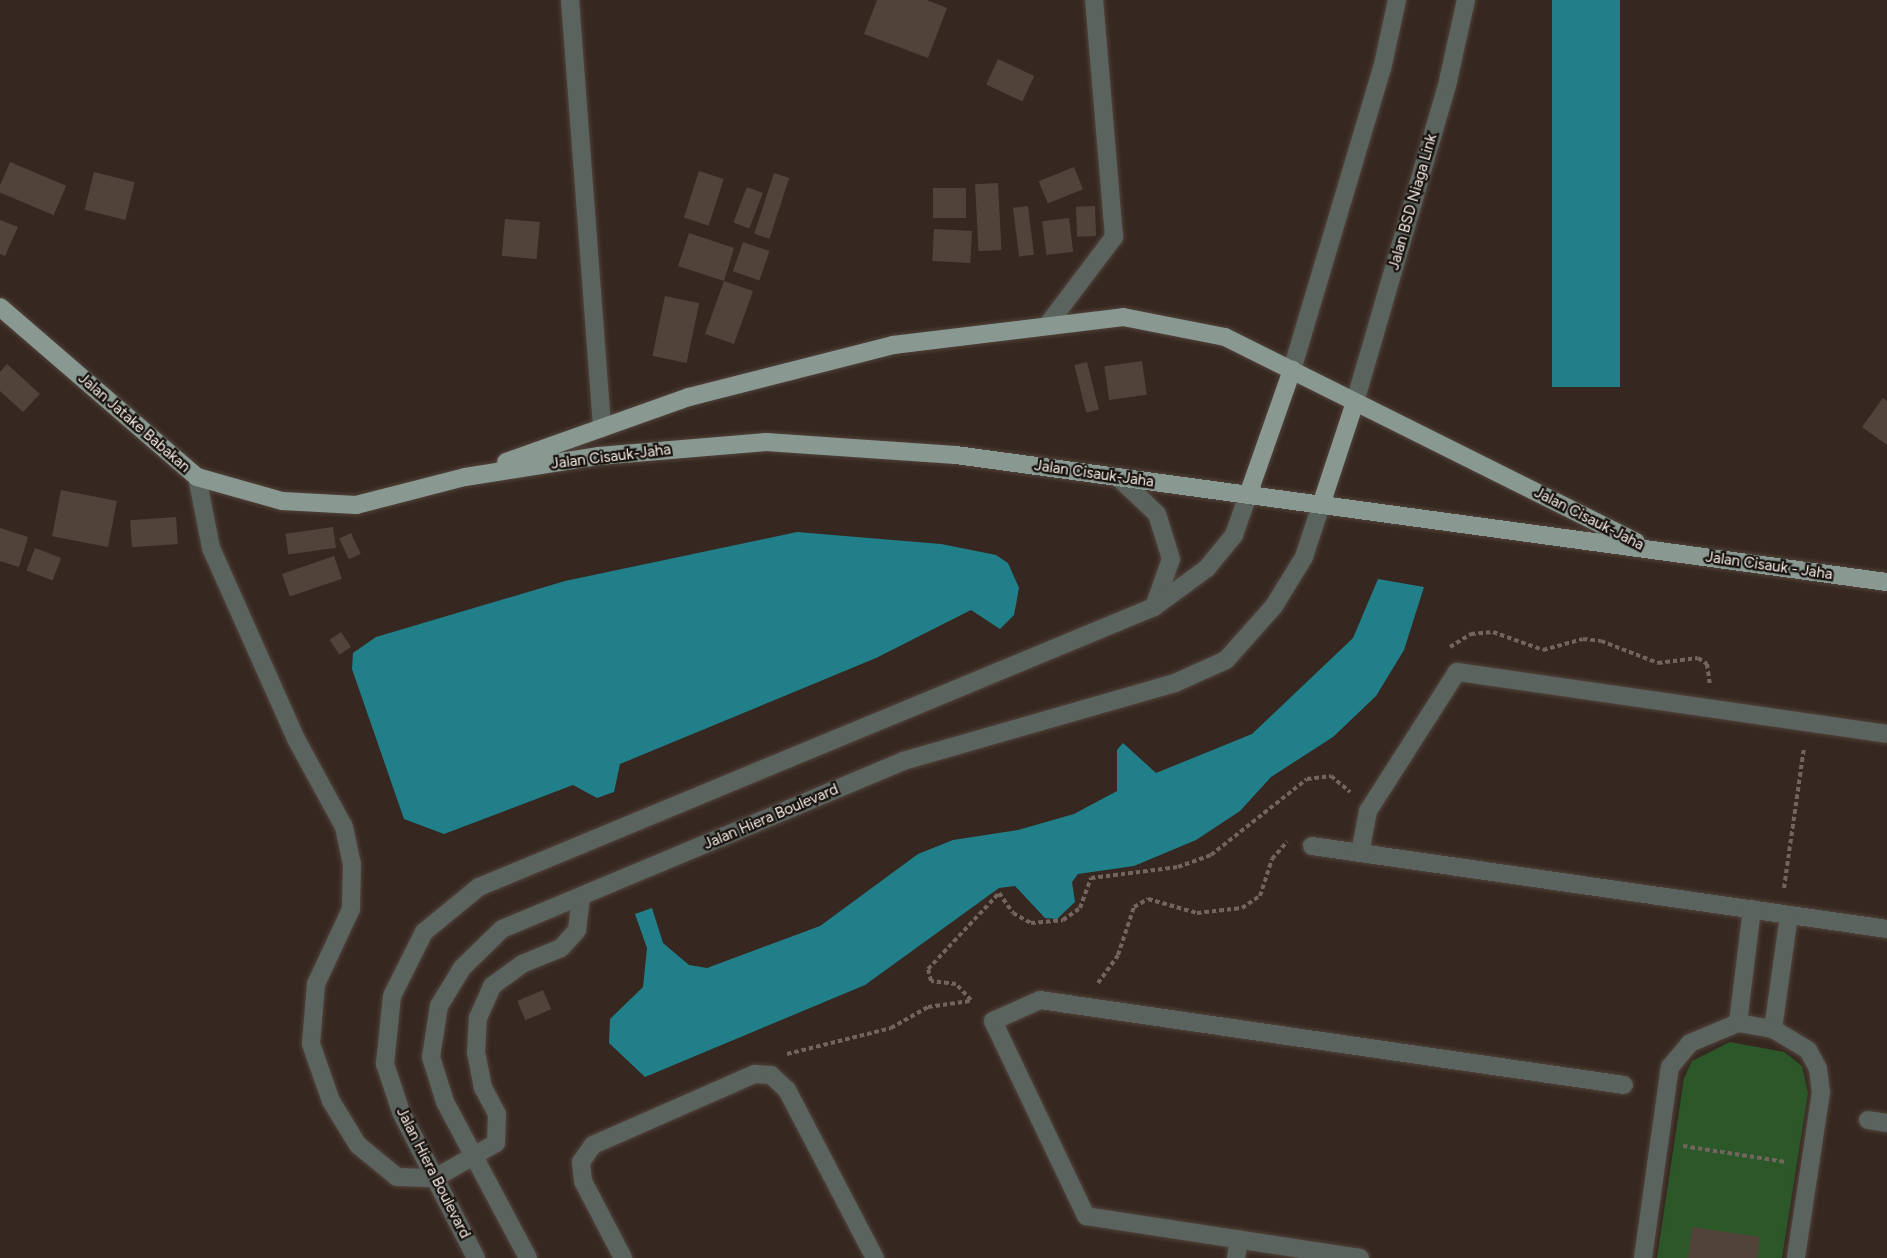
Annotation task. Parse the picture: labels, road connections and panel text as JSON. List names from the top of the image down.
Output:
{
  "streets": {
    "main road": ["Jalan Jatake Babakan", "Jalan Cisauk-Jaha", "Jalan Cisauk - Jaha"],
    "street": ["Jalan BSD Niaga Link", "Jalan Hiera Boulevard"]
  },
  "crossings": [
    ["Jalan BSD Niaga Link", "Jalan Cisauk-Jaha"],
    ["Jalan Jatake Babakan", "Jalan Cisauk-Jaha"],
    ["Jalan Cisauk-Jaha", "Jalan Cisauk - Jaha"],
    ["Jalan Cisauk-Jaha", "Jalan Hiera Boulevard"]
  ]
}
